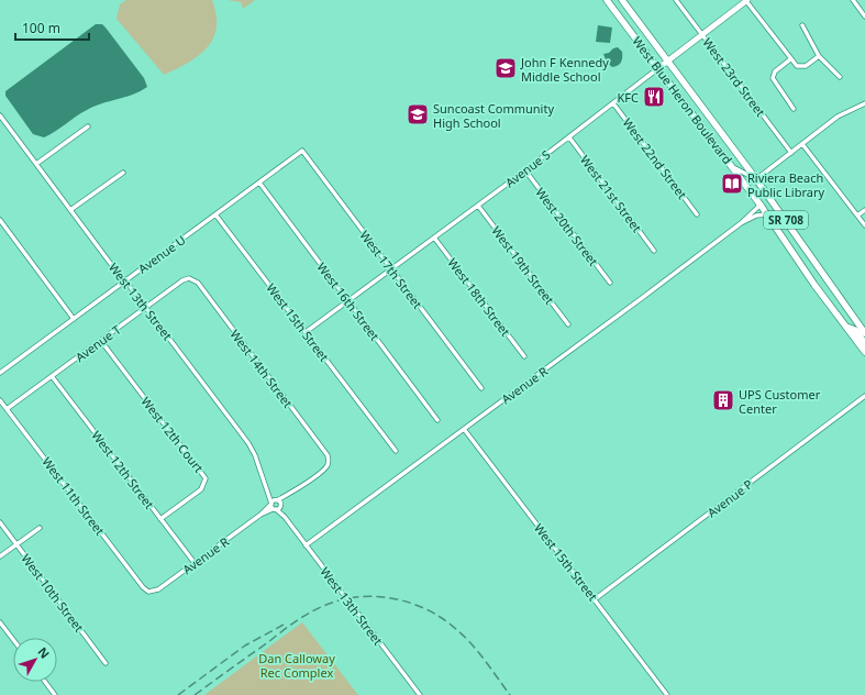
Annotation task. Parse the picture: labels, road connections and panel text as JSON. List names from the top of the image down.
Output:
{
  "streets": {
    "main road": ["West Blue Heron Boulevard", "SR 708"],
    "street": [
      "West 23rd Street",
      "West 22nd Street",
      "Avenue S",
      "West 21st Street",
      "West 20th Street",
      "Avenue U",
      "West 19th Street",
      "West 17th Street",
      "West 18th Street",
      "West 13th Street",
      "West 16th Street",
      "West 15th Street",
      "Avenue T",
      "West 14th Street",
      "Avenue R",
      "West 12th Court",
      "West 12th Street",
      "West 11th Street",
      "Avenue P",
      "West 10th Street"
    ]
  },
  "crossings": [
    ["West 23rd Street", "Avenue S"],
    ["West Blue Heron Boulevard", "Avenue S"],
    ["West Blue Heron Boulevard", "Avenue R"],
    ["West 22nd Street", "Avenue S"],
    ["Avenue S", "West 21st Street"],
    ["Avenue S", "West 20th Street"],
    ["Avenue S", "West 19th Street"],
    ["Avenue S", "West 17th Street"],
    ["Avenue S", "West 18th Street"],
    ["Avenue S", "West 16th Street"],
    ["Avenue S", "West 15th Street"],
    ["Avenue U", "West 17th Street"],
    ["Avenue U", "West 13th Street"],
    ["Avenue U", "West 16th Street"],
    ["Avenue U", "West 15th Street"],
    ["West 13th Street", "Avenue T"],
    ["West 13th Street", "Avenue R"],
    ["West 15th Street", "Avenue R"],
    ["West 15th Street", "Avenue P"],
    ["Avenue T", "West 14th Street"],
    ["Avenue T", "West 12th Court"],
    ["Avenue T", "West 12th Street"],
    ["Avenue T", "West 11th Street"],
    ["Avenue R", "West 12th Street"],
    ["Avenue R", "West 11th Street"],
    ["West 12th Court", "West 12th Street"]
  ],
  "parks": ["Dan Calloway Rec Complex"],
  "places": {
    "school or university": ["John F Kennedy Middle School", "Suncoast Community High School"],
    "restaurant": ["KFC"],
    "library": ["Riviera Beach Public Library"],
    "building": ["UPS Customer Center"]
  },
  "scale_bar": "100 m",
  "north": "top right"
}
